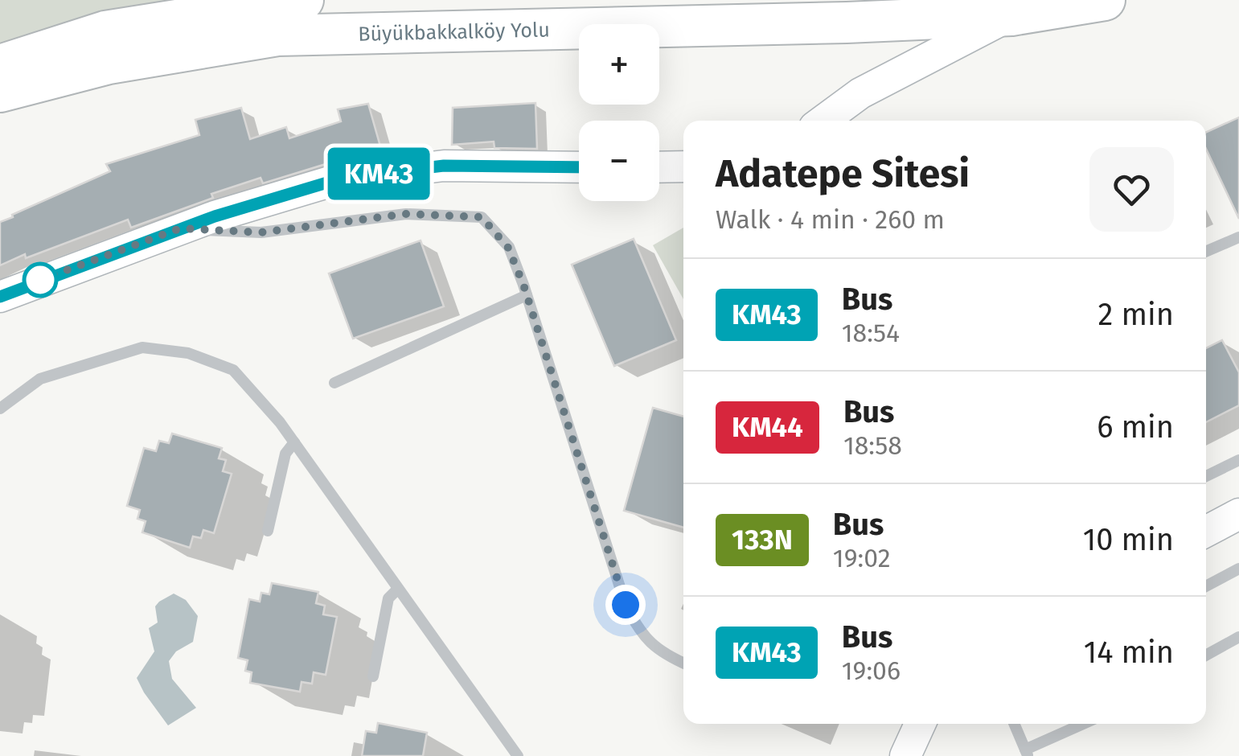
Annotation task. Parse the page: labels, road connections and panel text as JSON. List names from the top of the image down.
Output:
{
  "streets": {
    "highway": ["Büyükbakkalköy Yolu"]
  },
  "lines": ["bus line KM43"],
  "page": {
    "on_map": "KM43",
    "map_buttons": ["+", "−"],
    "heading": ["Adatepe Sitesi", "Walk · 4 min · 260 m"],
    "list": [
      {
        "mark": "KM43",
        "name": "Bus",
        "note": "18:54",
        "value": "2 min"
      },
      {
        "mark": "KM44",
        "name": "Bus",
        "note": "18:58",
        "value": "6 min"
      },
      {
        "mark": "133N",
        "name": "Bus",
        "note": "19:02",
        "value": "10 min"
      },
      {
        "mark": "KM43",
        "name": "Bus",
        "note": "19:06",
        "value": "14 min"
      }
    ]
  }
}
